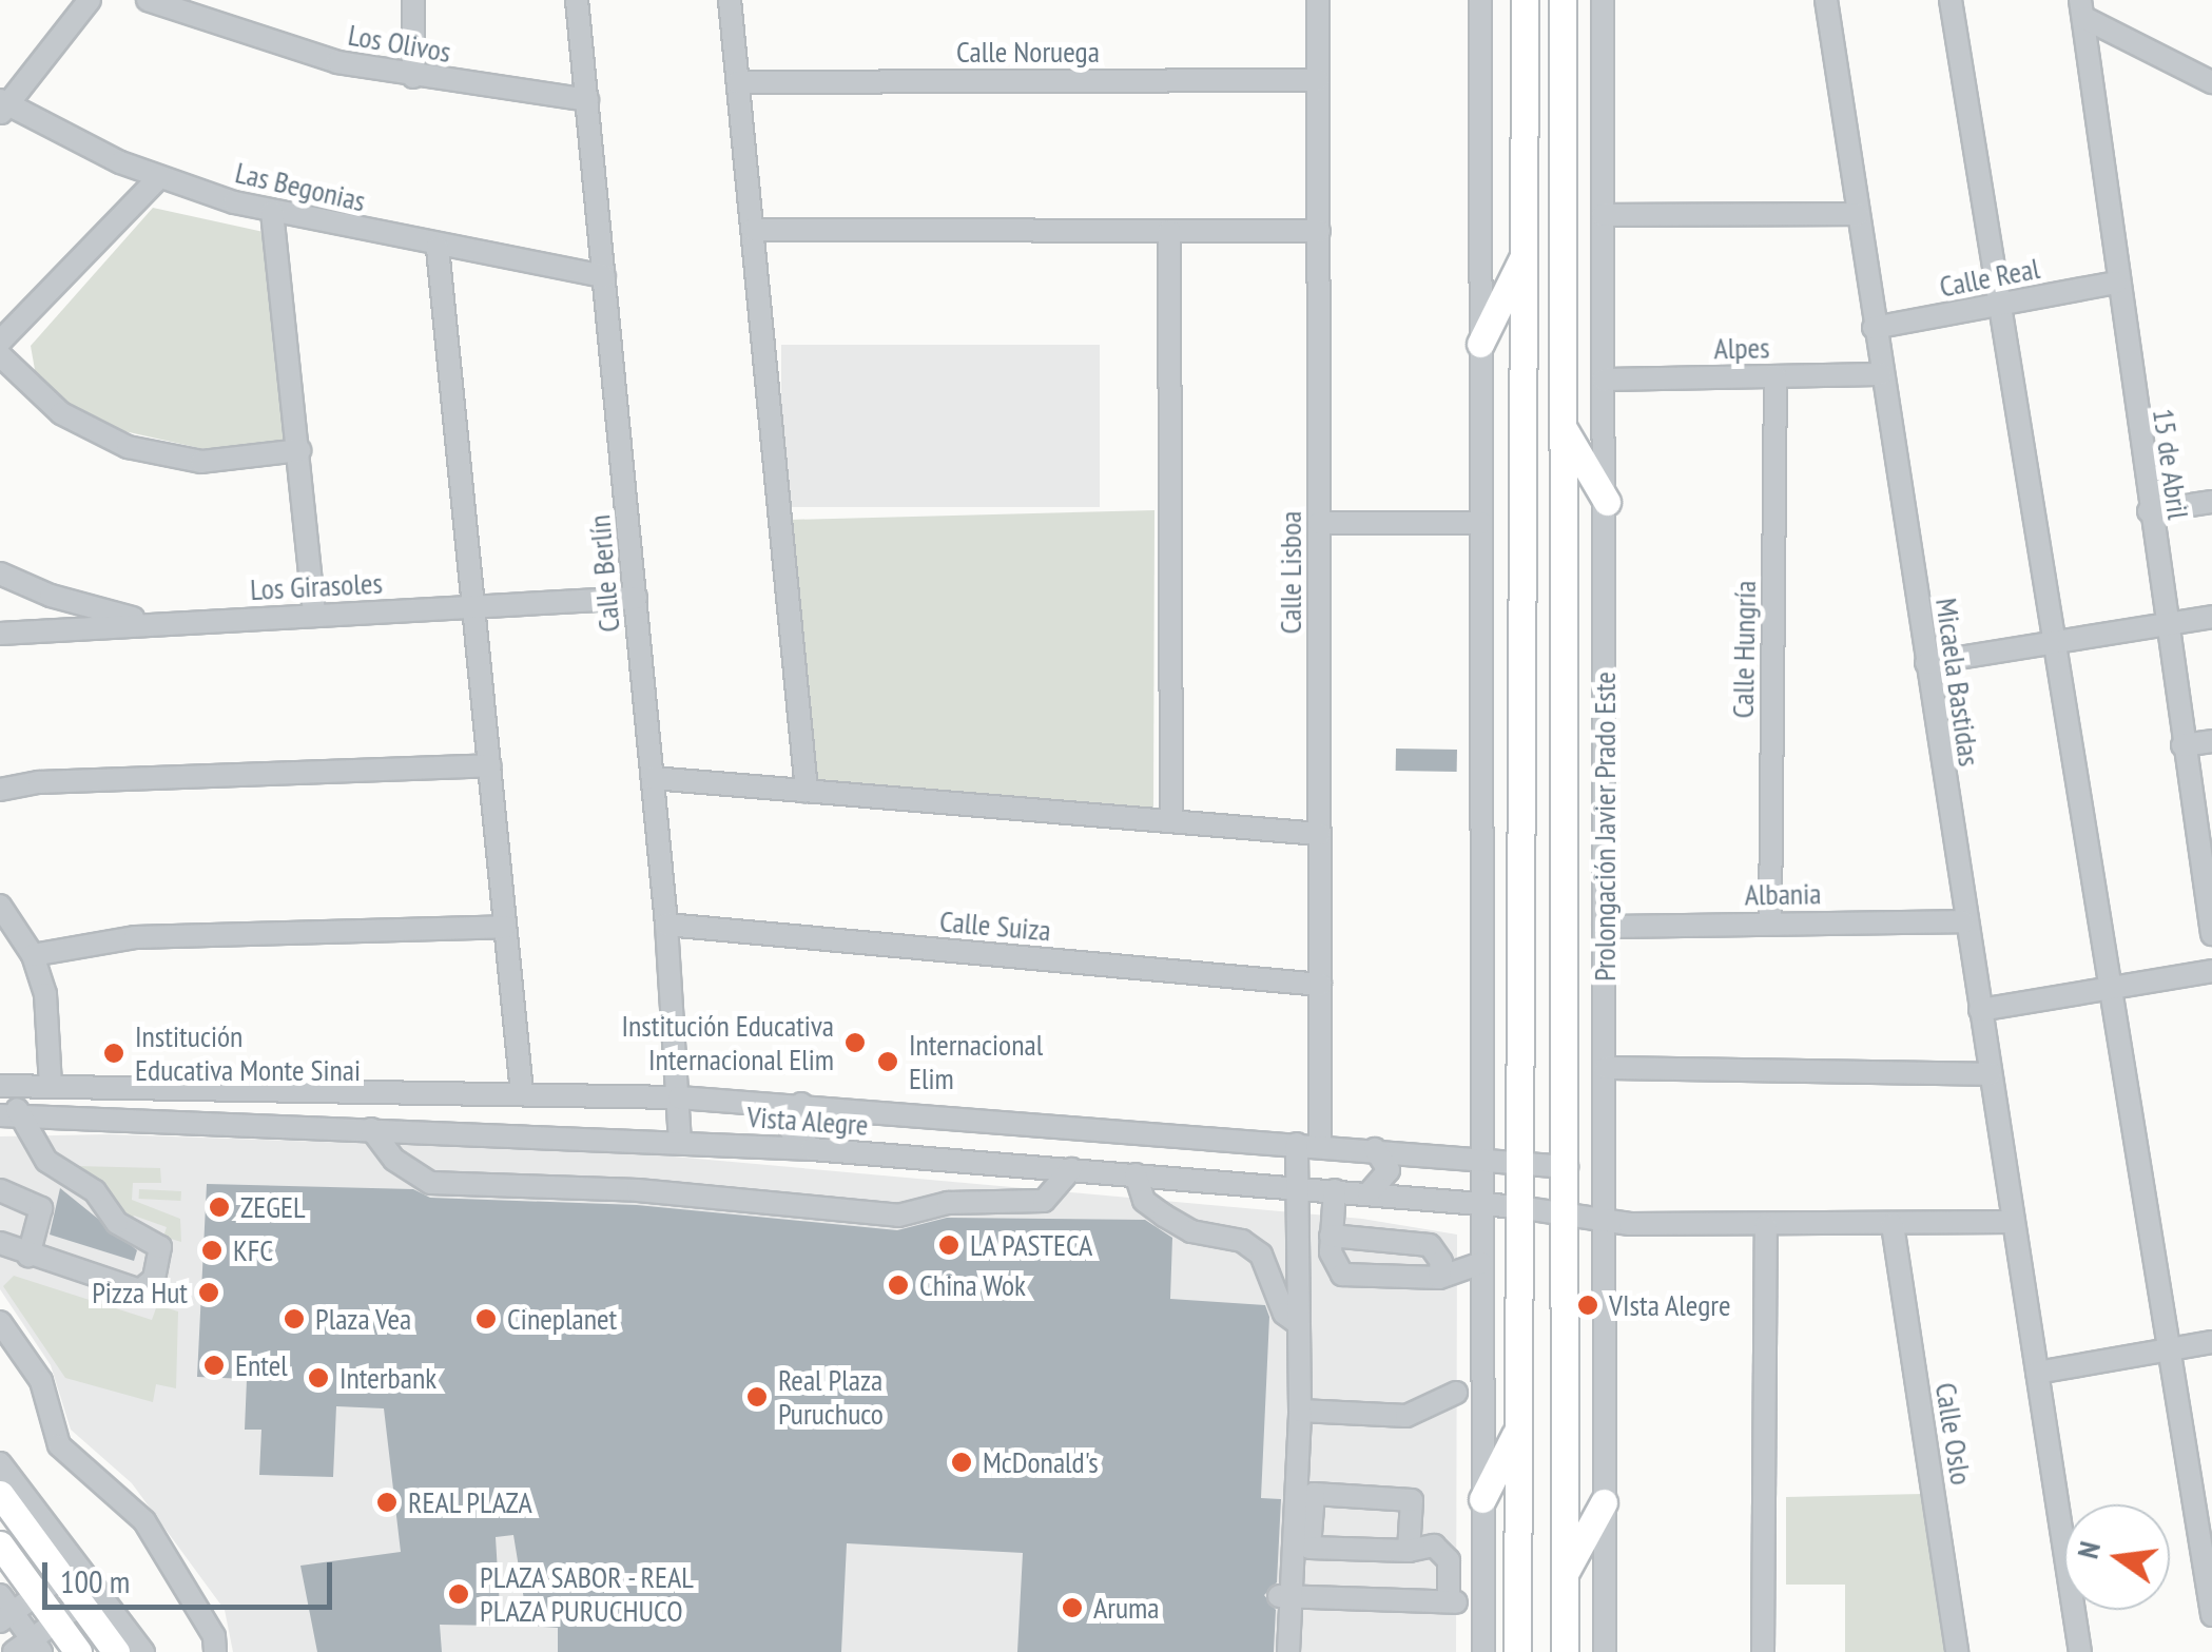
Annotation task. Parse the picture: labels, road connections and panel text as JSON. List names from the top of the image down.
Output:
{
  "streets": {
    "main road": ["Prolongación Javier Prado Este"],
    "street": [
      "Los Olivos",
      "Calle Noruega",
      "Las Begonias",
      "Calle Real",
      "Alpes",
      "15 de Abril",
      "Calle Lisboa",
      "Calle Berlín",
      "Los Girasoles",
      "Calle Hungría",
      "Micaela Bastidas",
      "Albania",
      "Calle Suiza",
      "Vista Alegre",
      "Calle Oslo"
    ]
  },
  "crossings": [
    ["Los Olivos", "Calle Berlín"],
    ["Calle Noruega", "Calle Lisboa"],
    ["Las Begonias", "Calle Berlín"],
    ["Calle Real", "15 de Abril"],
    ["Calle Real", "Micaela Bastidas"],
    ["Alpes", "Calle Hungría"],
    ["Alpes", "Micaela Bastidas"],
    ["Alpes", "Prolongación Javier Prado Este"],
    ["Calle Lisboa", "Calle Suiza"],
    ["Calle Lisboa", "Vista Alegre"],
    ["Calle Berlín", "Los Girasoles"],
    ["Calle Berlín", "Calle Suiza"],
    ["Calle Berlín", "Vista Alegre"],
    ["Calle Hungría", "Albania"],
    ["Micaela Bastidas", "Albania"],
    ["Micaela Bastidas", "Vista Alegre"],
    ["Prolongación Javier Prado Este", "Albania"],
    ["Prolongación Javier Prado Este", "Vista Alegre"],
    ["Vista Alegre", "Calle Oslo"]
  ],
  "places": [
    "Institución Educativa Internacional Elim",
    "Institución Educativa Monte Sinai",
    "Internacional Elim",
    "ZEGEL",
    "LA PASTECA",
    "KFC",
    "China Wok",
    "Pizza Hut",
    "VIsta Alegre",
    "Plaza Vea",
    "Cineplanet",
    "Entel",
    "Interbank",
    "Real Plaza Puruchuco",
    "McDonald's",
    "REAL PLAZA",
    "PLAZA SABOR - REAL PLAZA PURUCHUCO",
    "Aruma"
  ],
  "scale_bar": "100 m",
  "north": "left"
}
